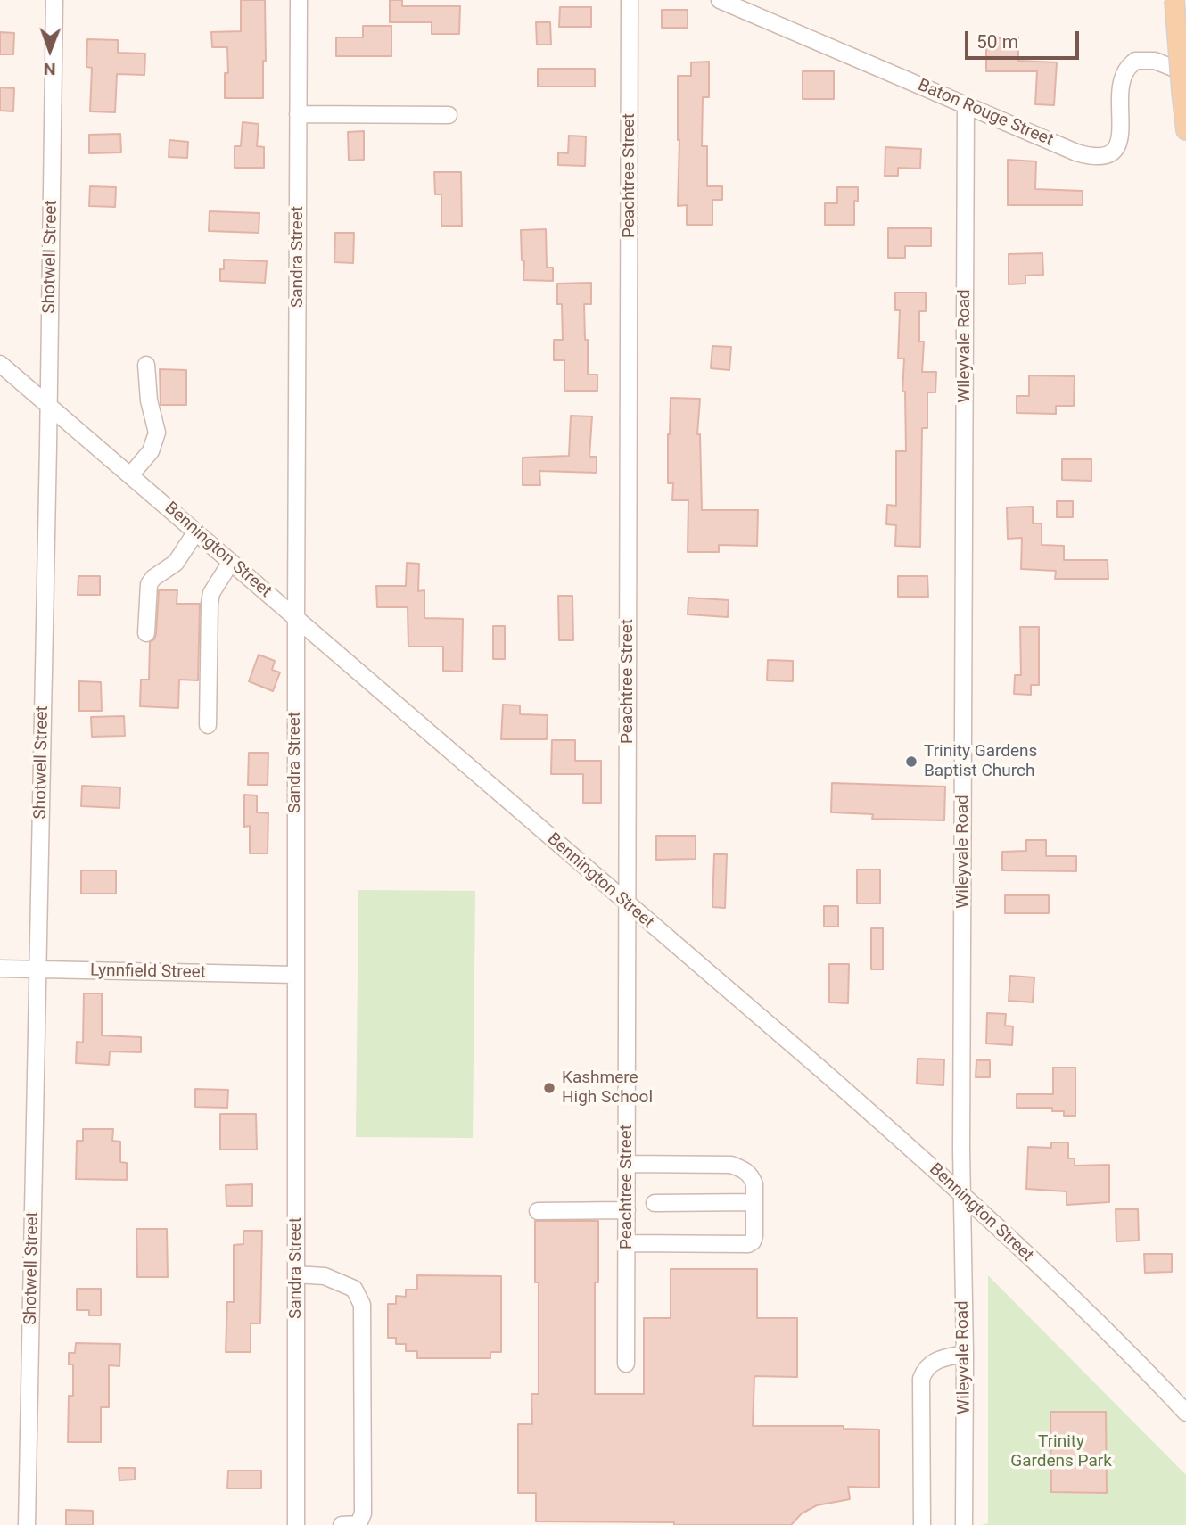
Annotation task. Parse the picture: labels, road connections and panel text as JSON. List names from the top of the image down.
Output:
{
  "streets": {
    "street": [
      "Baton Rouge Street",
      "Peachtree Street",
      "Shotwell Street",
      "Sandra Street",
      "Wileyvale Road",
      "Bennington Street",
      "Lynnfield Street"
    ]
  },
  "crossings": [
    ["Baton Rouge Street", "Wileyvale Road"],
    ["Peachtree Street", "Bennington Street"],
    ["Shotwell Street", "Bennington Street"],
    ["Shotwell Street", "Lynnfield Street"],
    ["Sandra Street", "Bennington Street"],
    ["Sandra Street", "Lynnfield Street"],
    ["Wileyvale Road", "Bennington Street"]
  ],
  "parks": ["Trinity Gardens Park"],
  "places": ["Trinity Gardens Baptist Church", "Kashmere High School"],
  "scale_bar": "50 m",
  "north": "bottom"
}
